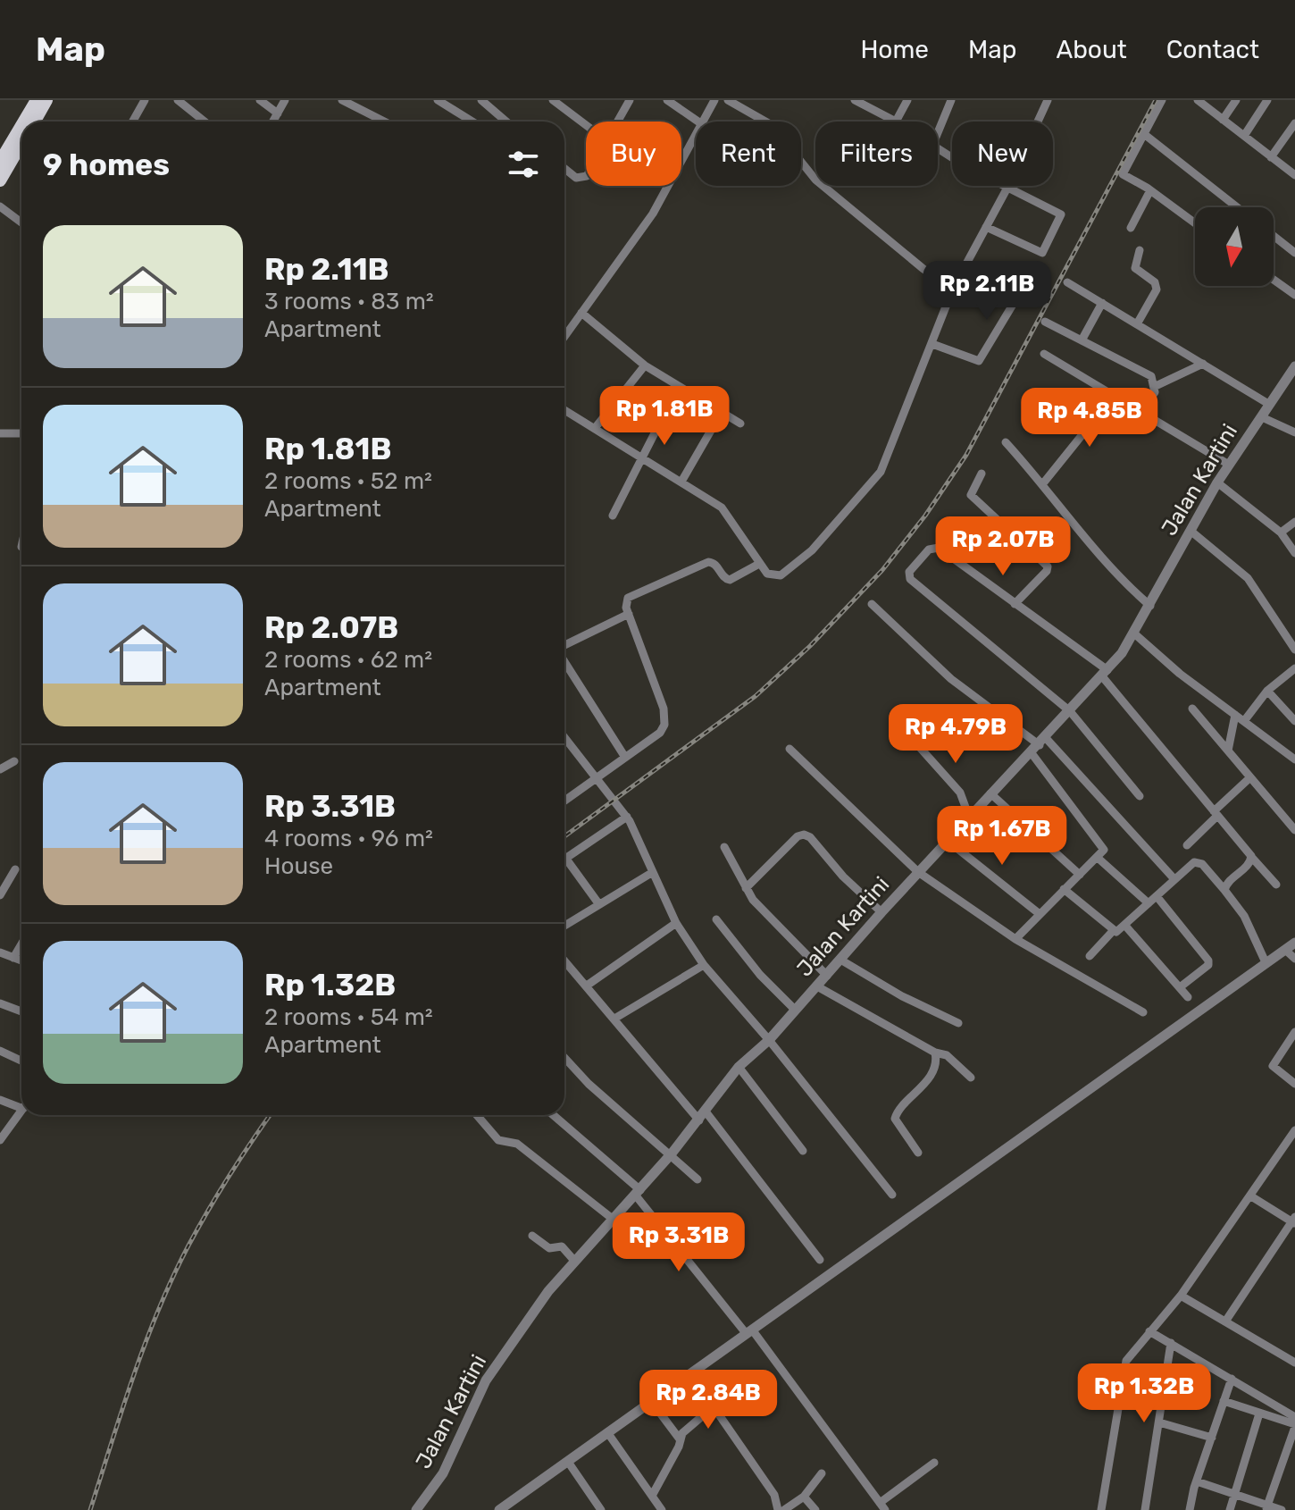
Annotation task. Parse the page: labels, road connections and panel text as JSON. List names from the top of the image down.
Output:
{
  "streets": {
    "street": ["Jalan Kartini"]
  },
  "north": "bottom",
  "page": {
    "header": "Map",
    "nav": [
      "Home",
      "Map",
      "About",
      "Contact"
    ],
    "chip": [
      "Buy",
      "Rent",
      "Filters",
      "New"
    ],
    "heading": "9 homes",
    "list": [
      {
        "name": "Rp 2.11B",
        "note": "3 rooms · 83 m² · Apartment"
      },
      {
        "name": "Rp 1.81B",
        "note": "2 rooms · 52 m² · Apartment"
      },
      {
        "name": "Rp 2.07B",
        "note": "2 rooms · 62 m² · Apartment"
      },
      {
        "name": "Rp 3.31B",
        "note": "4 rooms · 96 m² · House"
      },
      {
        "name": "Rp 1.32B",
        "note": "2 rooms · 54 m² · Apartment"
      }
    ],
    "price": [
      "Rp 2.11B",
      "Rp 1.81B",
      "Rp 4.85B",
      "Rp 2.07B",
      "Rp 4.79B",
      "Rp 1.67B",
      "Rp 3.31B",
      "Rp 1.32B",
      "Rp 2.84B"
    ]
  }
}
